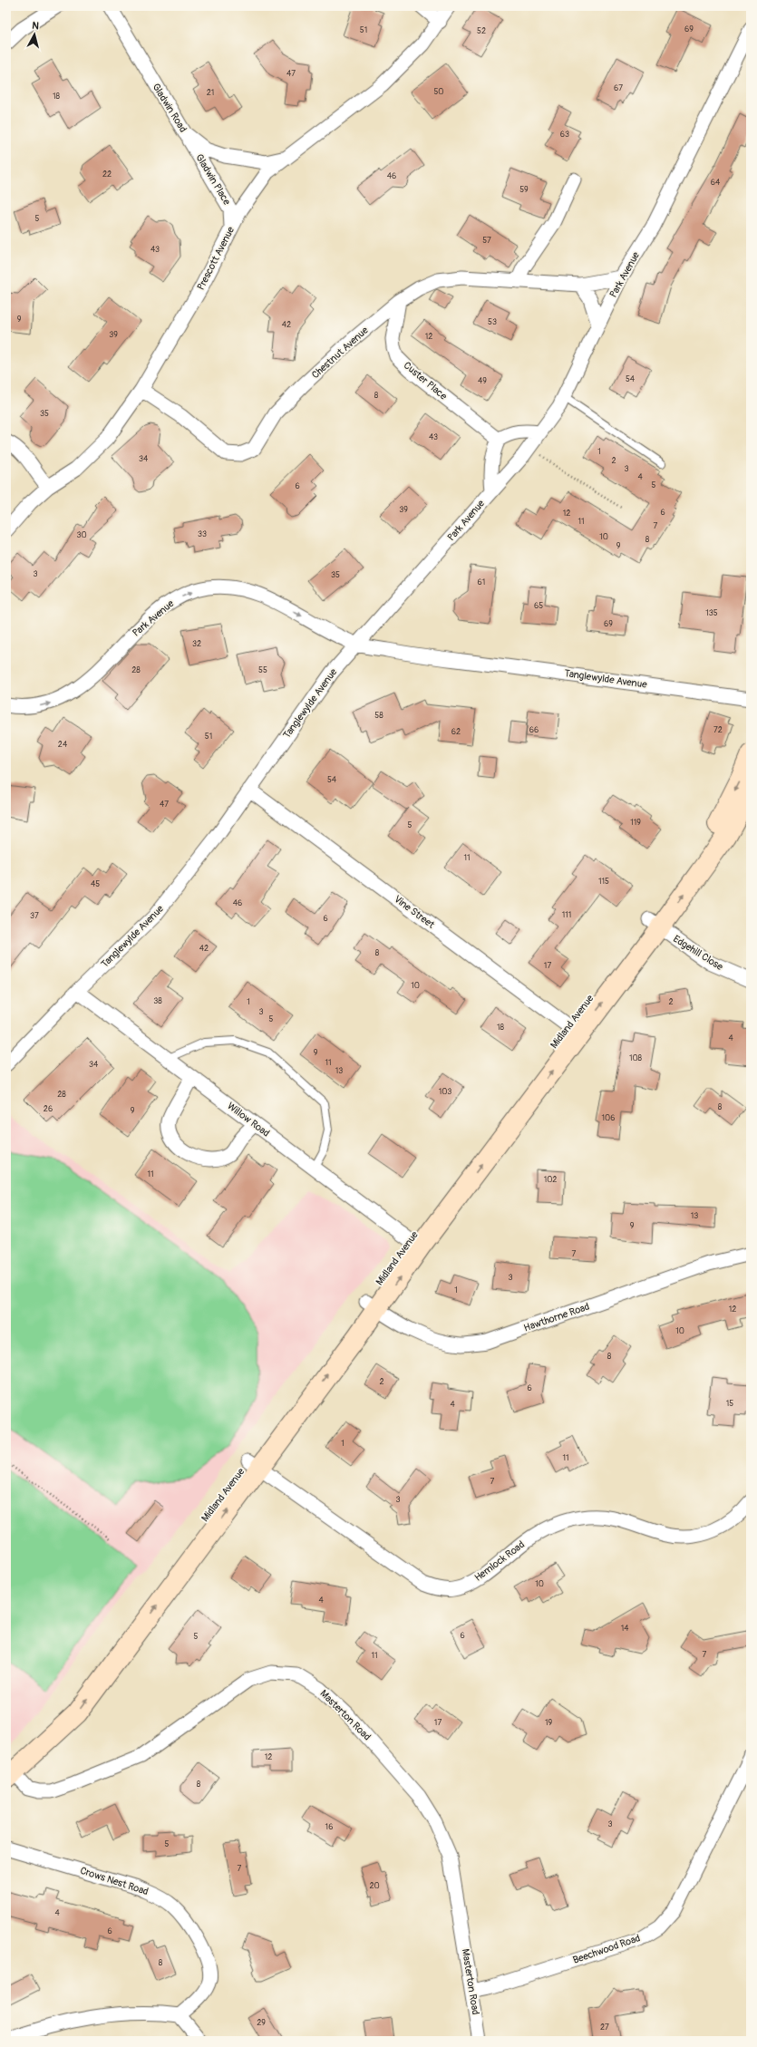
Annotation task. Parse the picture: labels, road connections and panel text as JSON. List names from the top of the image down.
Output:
{
  "streets": {
    "street": [
      "Gladwin Road",
      "Gladwin Place",
      "Prescott Avenue",
      "Park Avenue",
      "Chestnut Avenue",
      "Custer Place",
      "Tanglewylde Avenue",
      "Vine Street",
      "Edgehill Close",
      "Midland Avenue",
      "Willow Road",
      "Hawthorne Road",
      "Hemlock Road",
      "Masterton Road",
      "Crows Nest Road",
      "Beechwood Road"
    ]
  },
  "crossings": [
    ["Gladwin Road", "Gladwin Place"],
    ["Gladwin Road", "Prescott Avenue"],
    ["Gladwin Place", "Prescott Avenue"],
    ["Prescott Avenue", "Chestnut Avenue"],
    ["Park Avenue", "Chestnut Avenue"],
    ["Park Avenue", "Tanglewylde Avenue"],
    ["Chestnut Avenue", "Custer Place"],
    ["Tanglewylde Avenue", "Vine Street"],
    ["Tanglewylde Avenue", "Willow Road"],
    ["Vine Street", "Midland Avenue"],
    ["Edgehill Close", "Midland Avenue"],
    ["Midland Avenue", "Willow Road"],
    ["Midland Avenue", "Hawthorne Road"],
    ["Midland Avenue", "Hemlock Road"],
    ["Midland Avenue", "Masterton Road"],
    ["Masterton Road", "Beechwood Road"]
  ],
  "house_numbers": [
    "69",
    "51",
    "52",
    "47",
    "67",
    "50",
    "21",
    "18",
    "63",
    "22",
    "46",
    "64",
    "59",
    "5",
    "57",
    "43",
    "9",
    "53",
    "42",
    "39",
    "12",
    "54",
    "49",
    "8",
    "35",
    "43",
    "1",
    "34",
    "2",
    "3",
    "4",
    "5",
    "6",
    "39",
    "6",
    "12",
    "11",
    "7",
    "33",
    "30",
    "10",
    "8",
    "9",
    "3",
    "35",
    "61",
    "65",
    "135",
    "69",
    "32",
    "28",
    "55",
    "58",
    "66",
    "72",
    "62",
    "51",
    "24",
    "54",
    "47",
    "119",
    "5",
    "11",
    "115",
    "45",
    "46",
    "111",
    "37",
    "6",
    "42",
    "8",
    "17",
    "10",
    "38",
    "1",
    "2",
    "3",
    "5",
    "18",
    "4",
    "9",
    "108",
    "11",
    "34",
    "13",
    "103",
    "28",
    "8",
    "26",
    "9",
    "106",
    "11",
    "102",
    "13",
    "9",
    "7",
    "3",
    "1",
    "12",
    "10",
    "8",
    "2",
    "6",
    "15",
    "4",
    "1",
    "11",
    "7",
    "3",
    "10",
    "4",
    "14",
    "6",
    "5",
    "7",
    "11",
    "17",
    "19",
    "12",
    "8",
    "3",
    "16",
    "5",
    "7",
    "20",
    "4",
    "6",
    "8",
    "29",
    "27"
  ],
  "north": "top"
}
